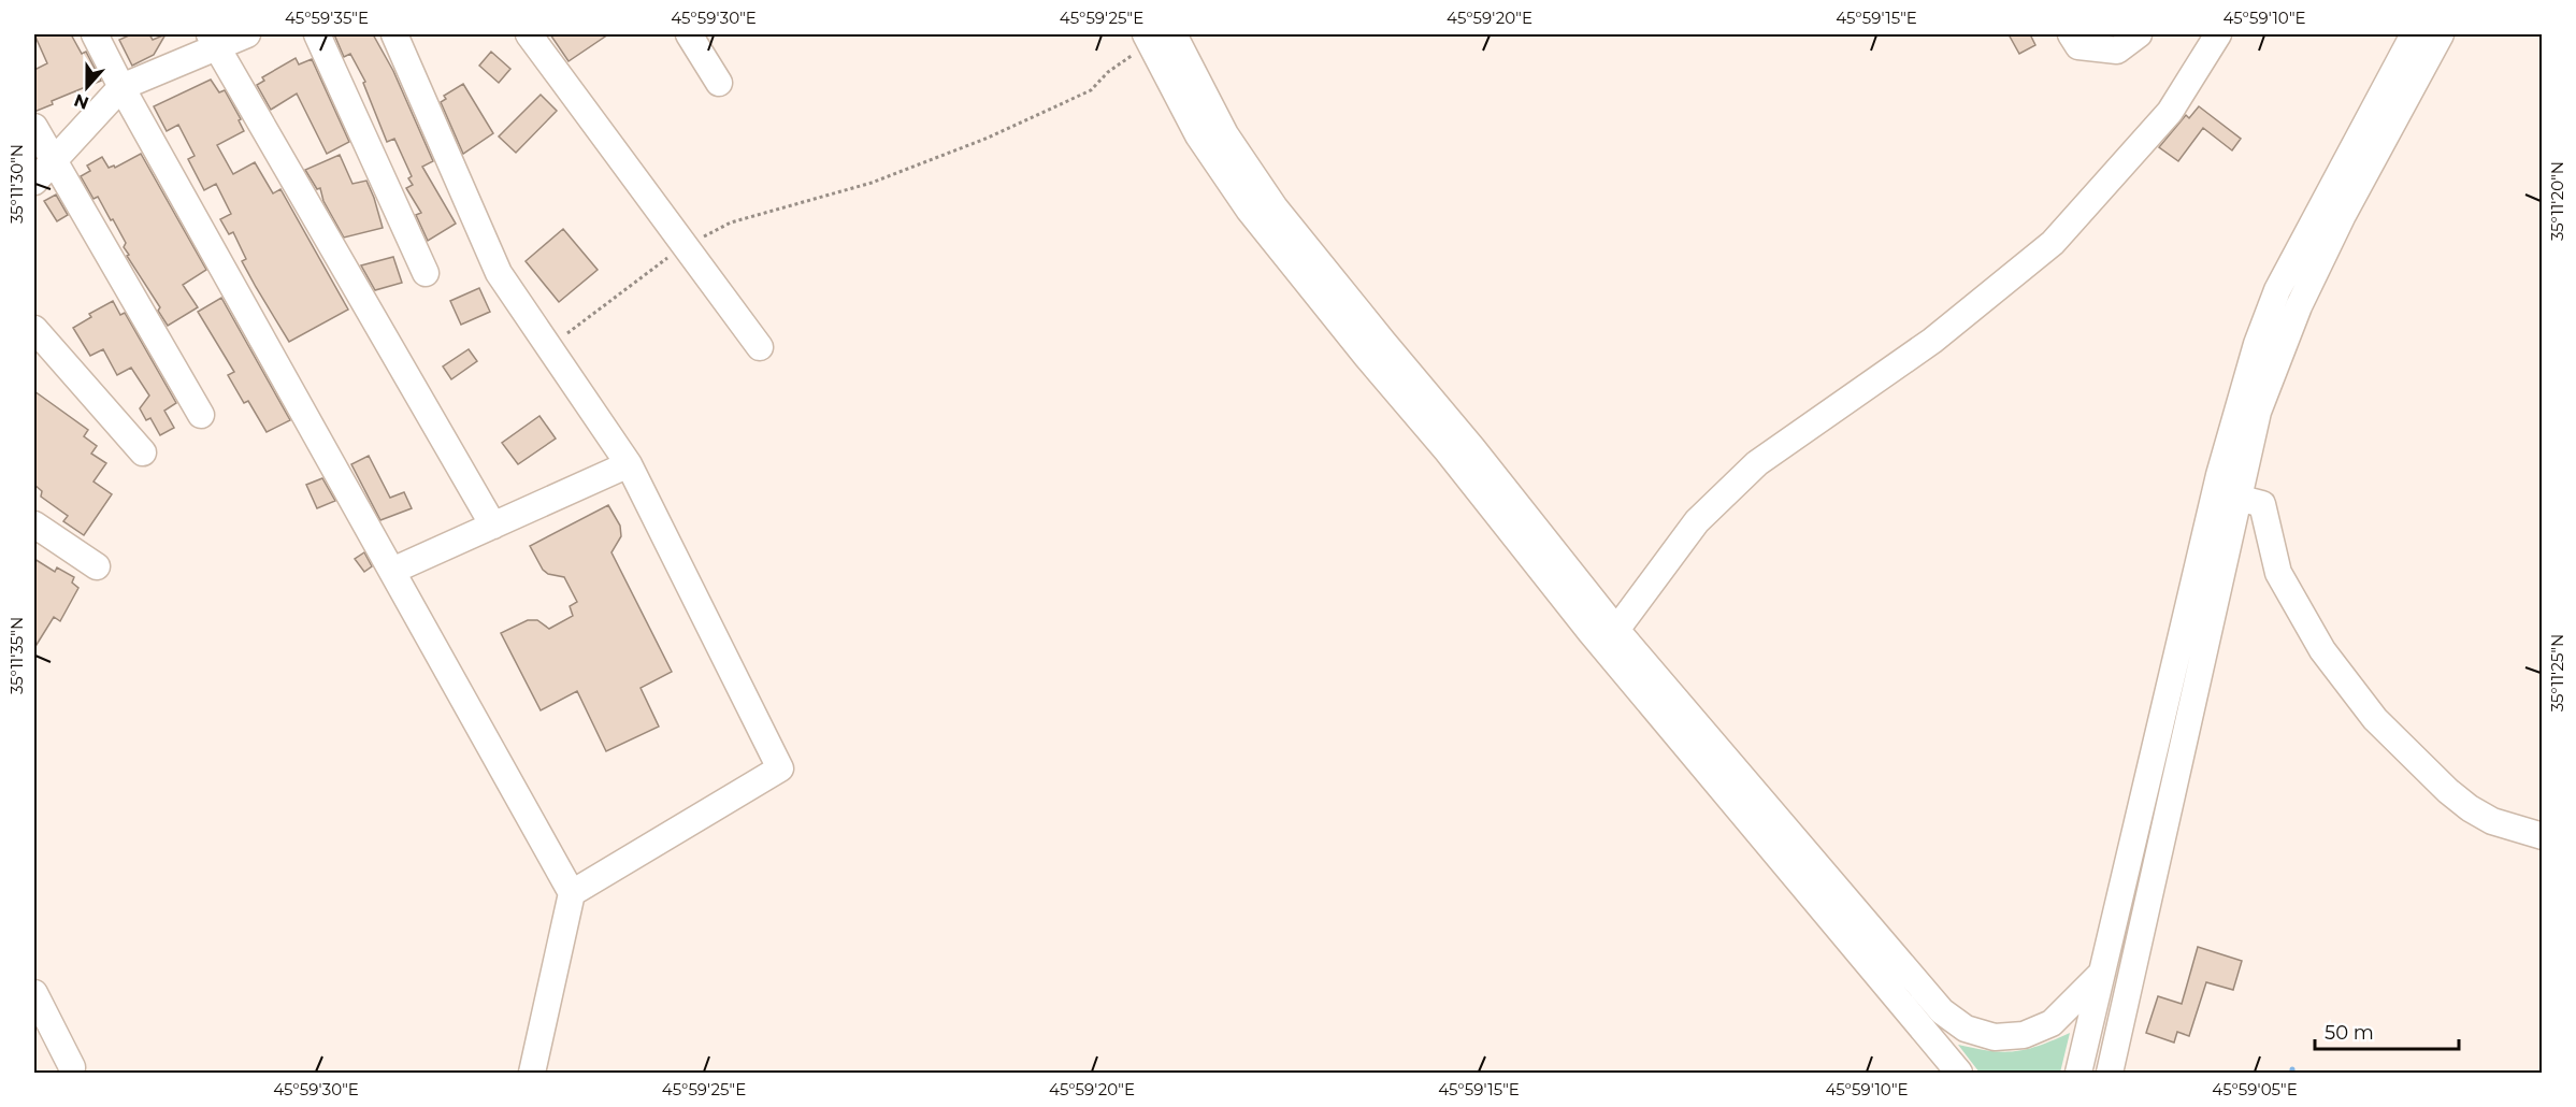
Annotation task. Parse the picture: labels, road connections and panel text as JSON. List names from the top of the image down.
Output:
{
  "scale_bar": "50 m",
  "north": "bottom",
  "coordinates": [
    "45°59'35\"E",
    "45°59'30\"E",
    "45°59'25\"E",
    "45°59'20\"E",
    "45°59'15\"E",
    "45°59'10\"E",
    "35°11'30\"N",
    "35°11'20\"N",
    "35°11'35\"N",
    "35°11'25\"N",
    "45°59'05\"E"
  ]
}
